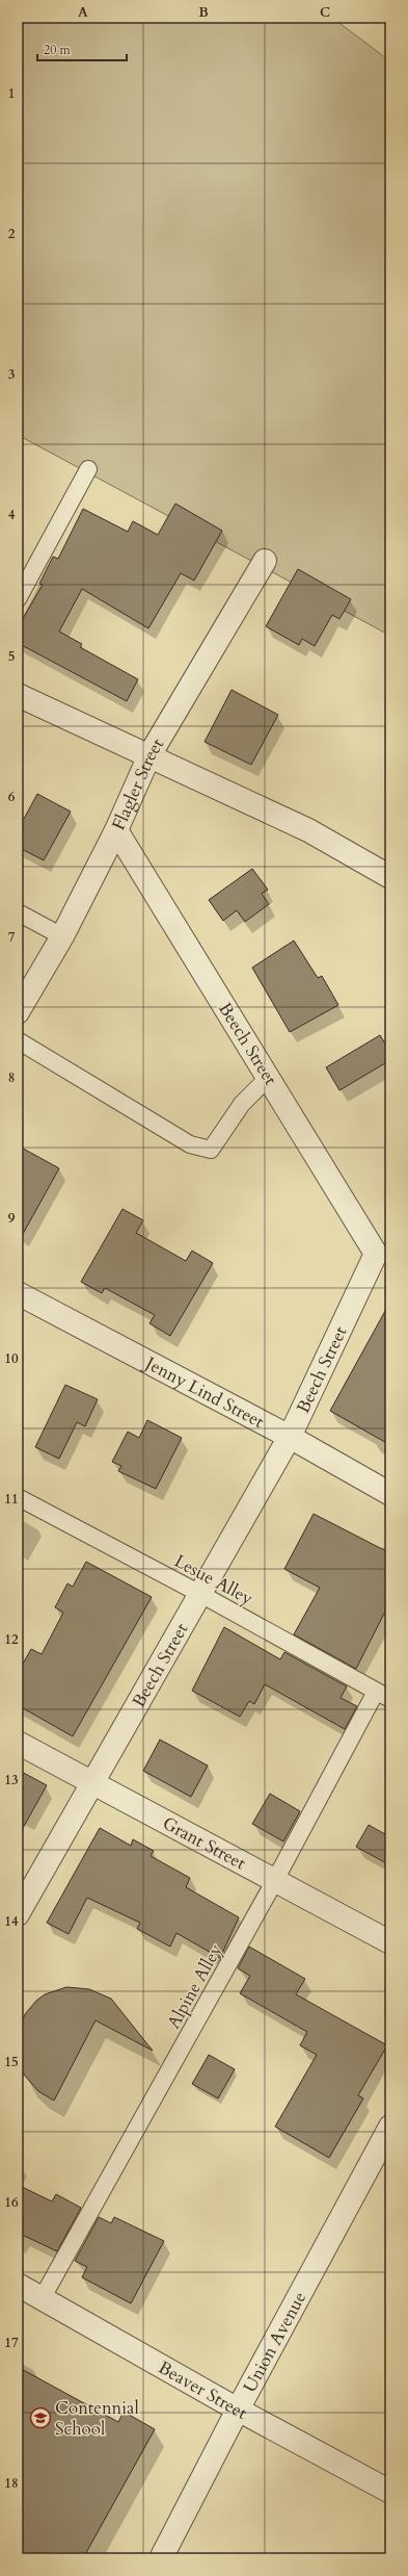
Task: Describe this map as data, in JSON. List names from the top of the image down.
{
  "streets": {
    "street": [
      "Flagler Street",
      "Beech Street",
      "Jenny Lind Street",
      "Grant Street",
      "Union Avenue",
      "Beaver Street"
    ],
    "lane": ["Lesue Alley", "Alpine Alley"]
  },
  "crossings": [
    ["Flagler Street", "Beech Street"],
    ["Beech Street", "Jenny Lind Street"],
    ["Beech Street", "Lesue Alley"],
    ["Beech Street", "Grant Street"],
    ["Lesue Alley", "Alpine Alley"],
    ["Grant Street", "Alpine Alley"],
    ["Alpine Alley", "Beaver Street"],
    ["Union Avenue", "Beaver Street"]
  ],
  "places": {
    "school or university": ["Contennial School"]
  },
  "scale_bar": "20 m",
  "grid": {
    "columns": ["A", "B", "C"],
    "rows": [
      "1",
      "2",
      "3",
      "4",
      "5",
      "6",
      "7",
      "8",
      "9",
      "10",
      "11",
      "12",
      "13",
      "14",
      "15",
      "16",
      "17",
      "18"
    ]
  }
}
